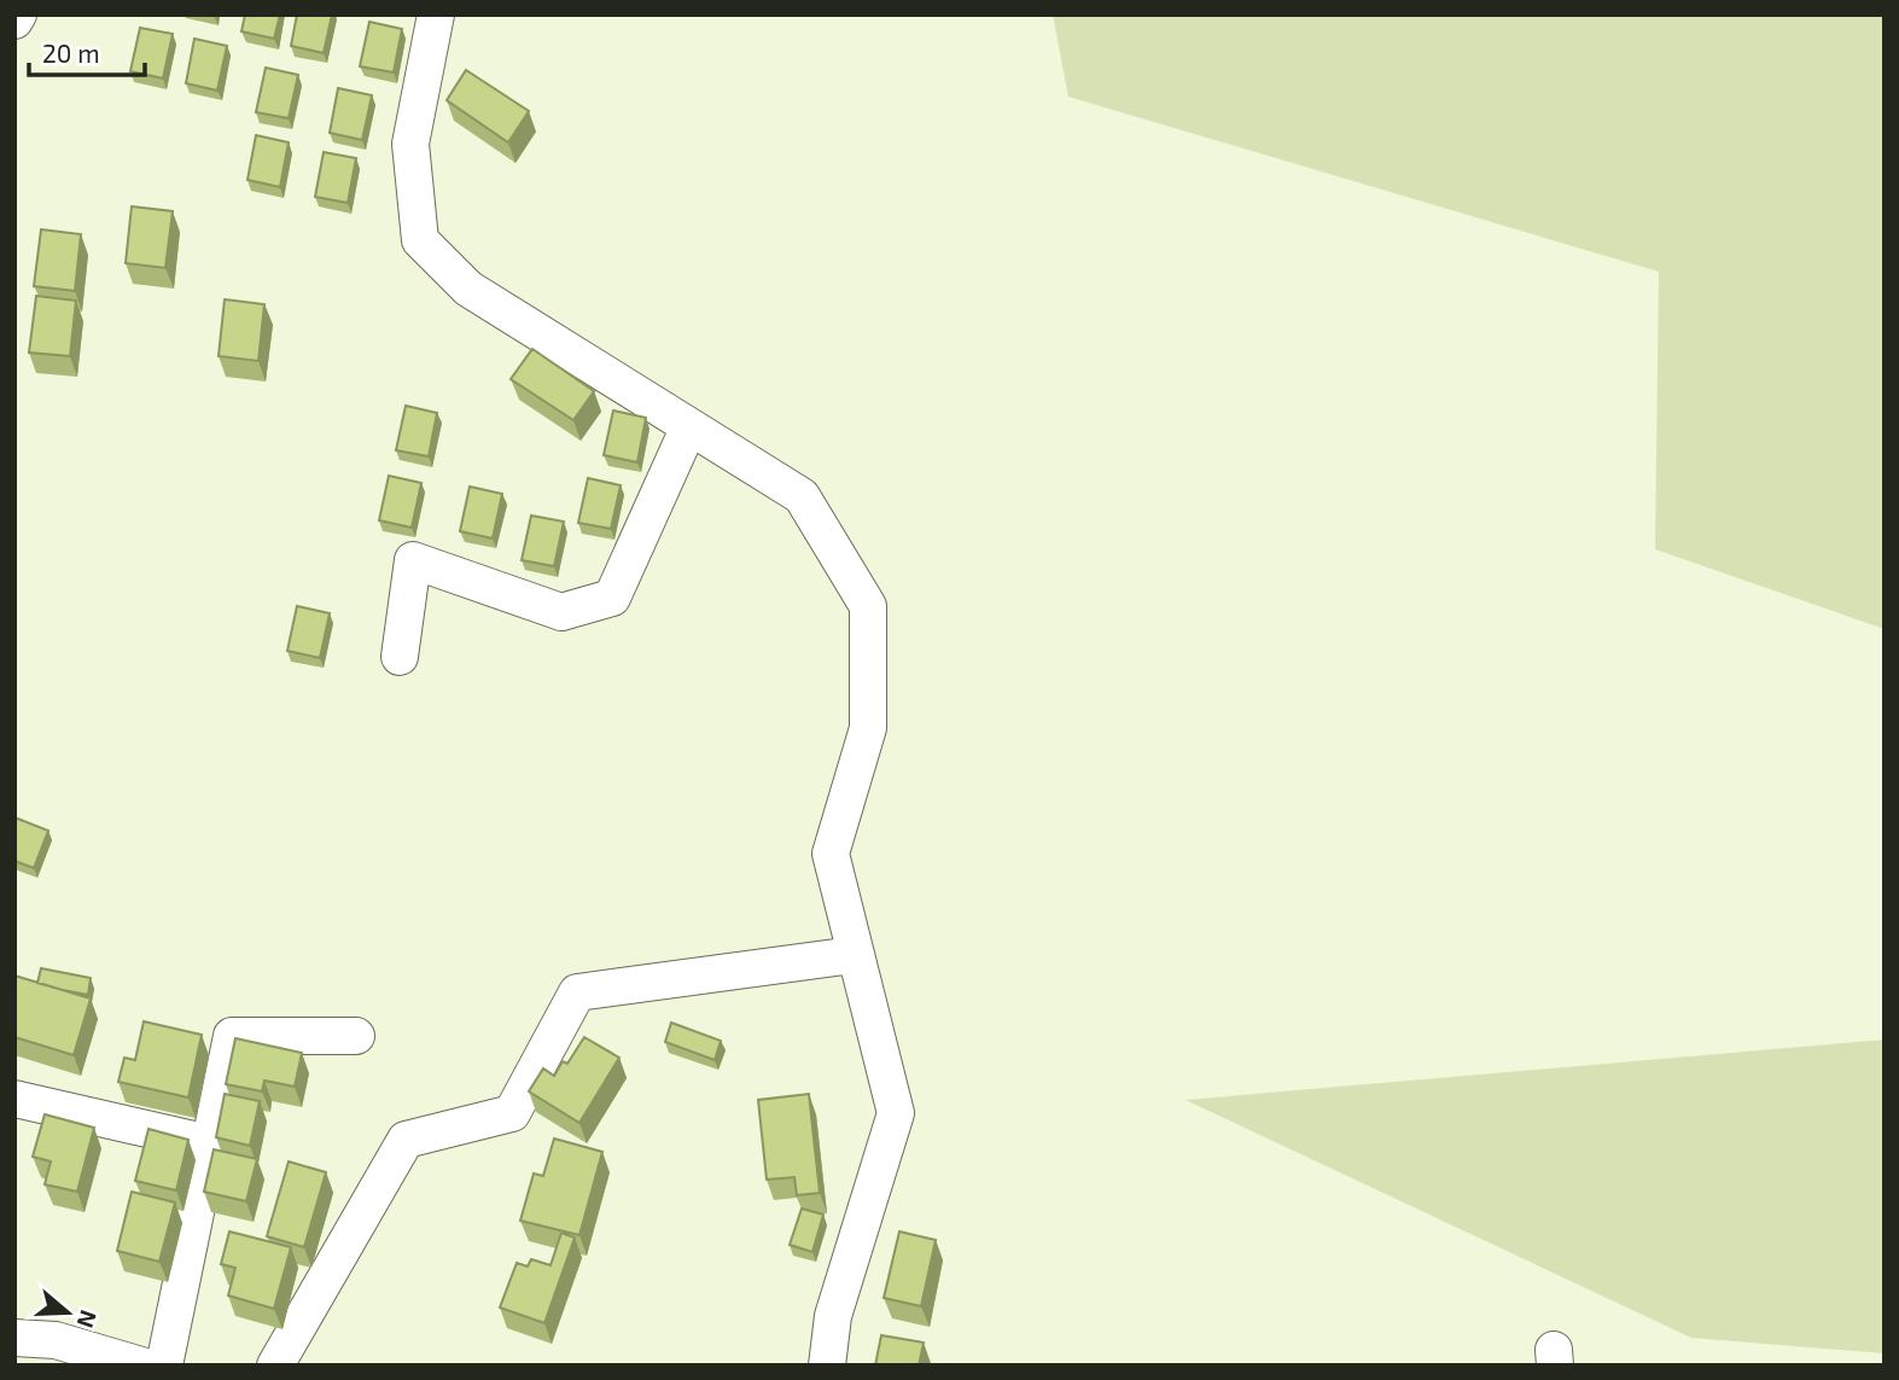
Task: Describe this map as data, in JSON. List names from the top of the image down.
{
  "scale_bar": "20 m",
  "north": "right"
}
